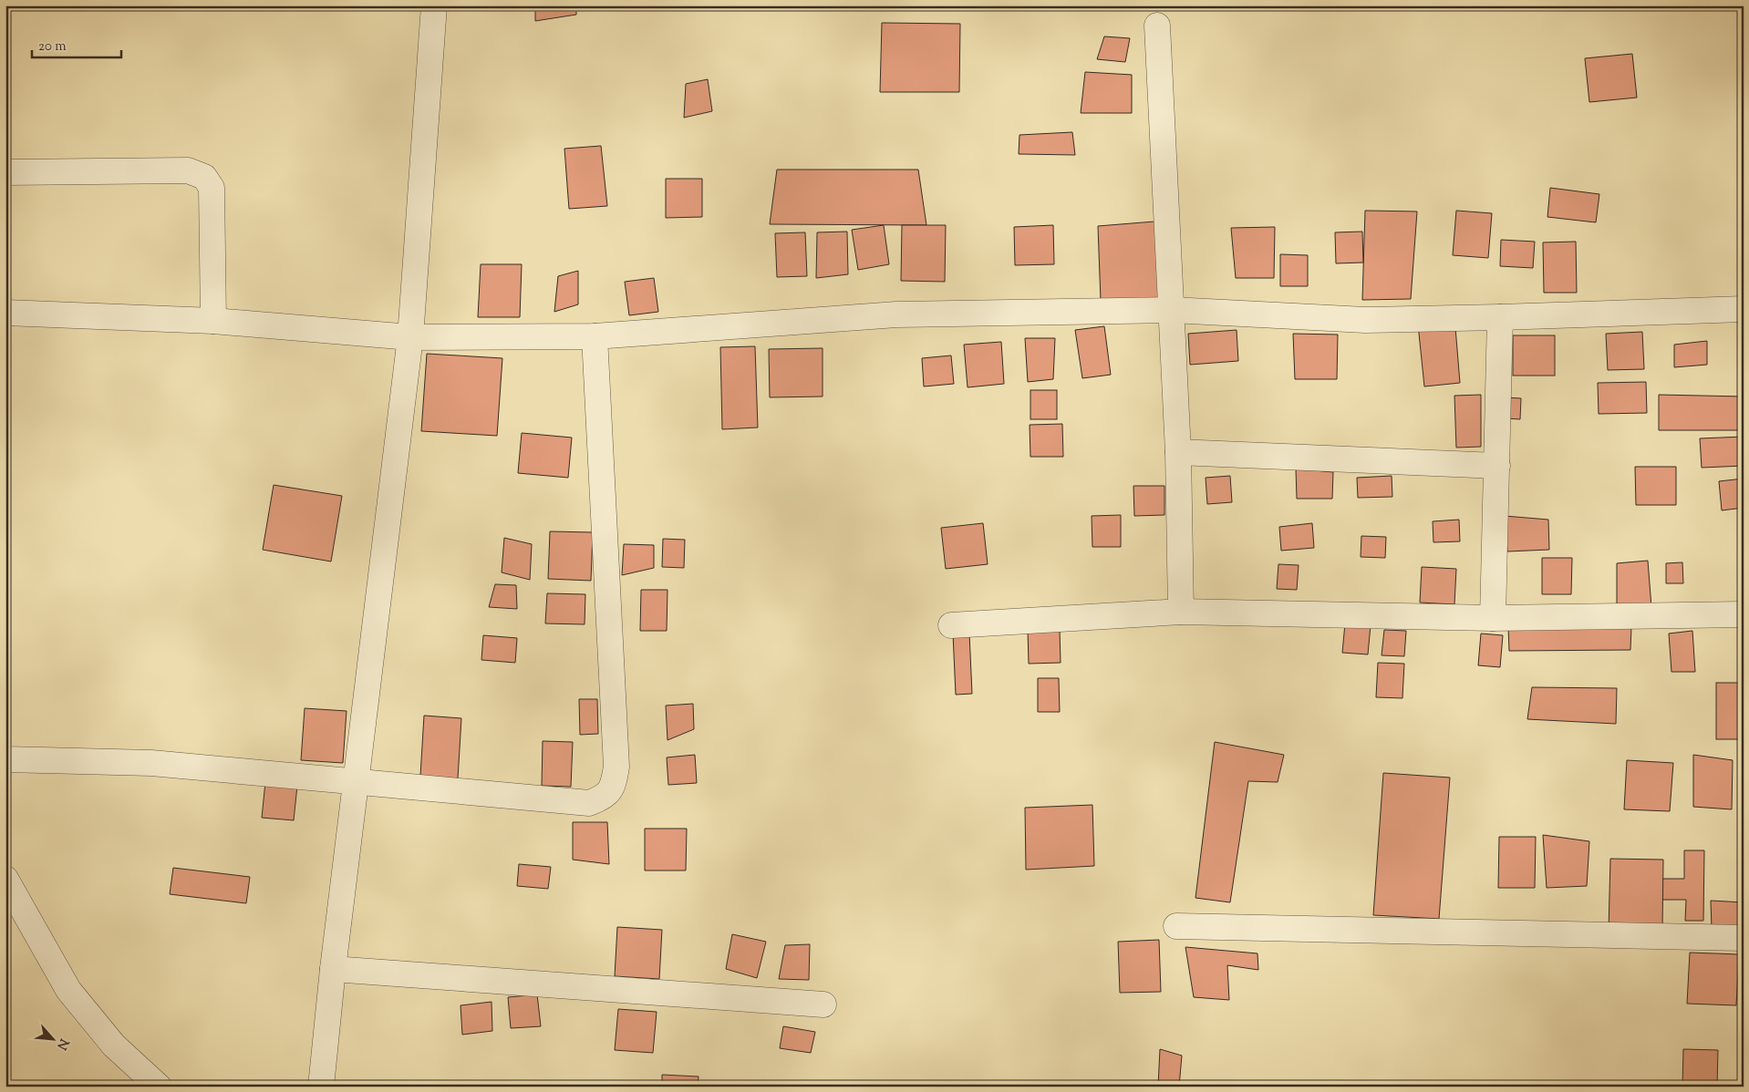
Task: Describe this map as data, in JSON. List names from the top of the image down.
{
  "scale_bar": "20 m",
  "north": "bottom right"
}
